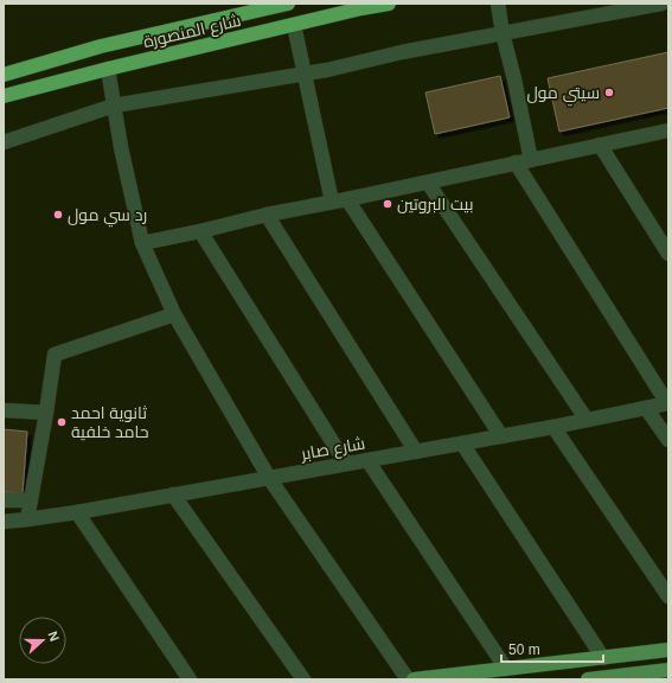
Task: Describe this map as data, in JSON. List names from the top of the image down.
{
  "streets": {
    "highway": ["شارع المنصورة"],
    "street": ["شارع صابر"]
  },
  "places": [
    "سيتي مول",
    "بيت البروتين",
    "رد سي مول",
    "ثانوية احمد حامد خلفية"
  ],
  "scale_bar": "50 m",
  "north": "right"
}
